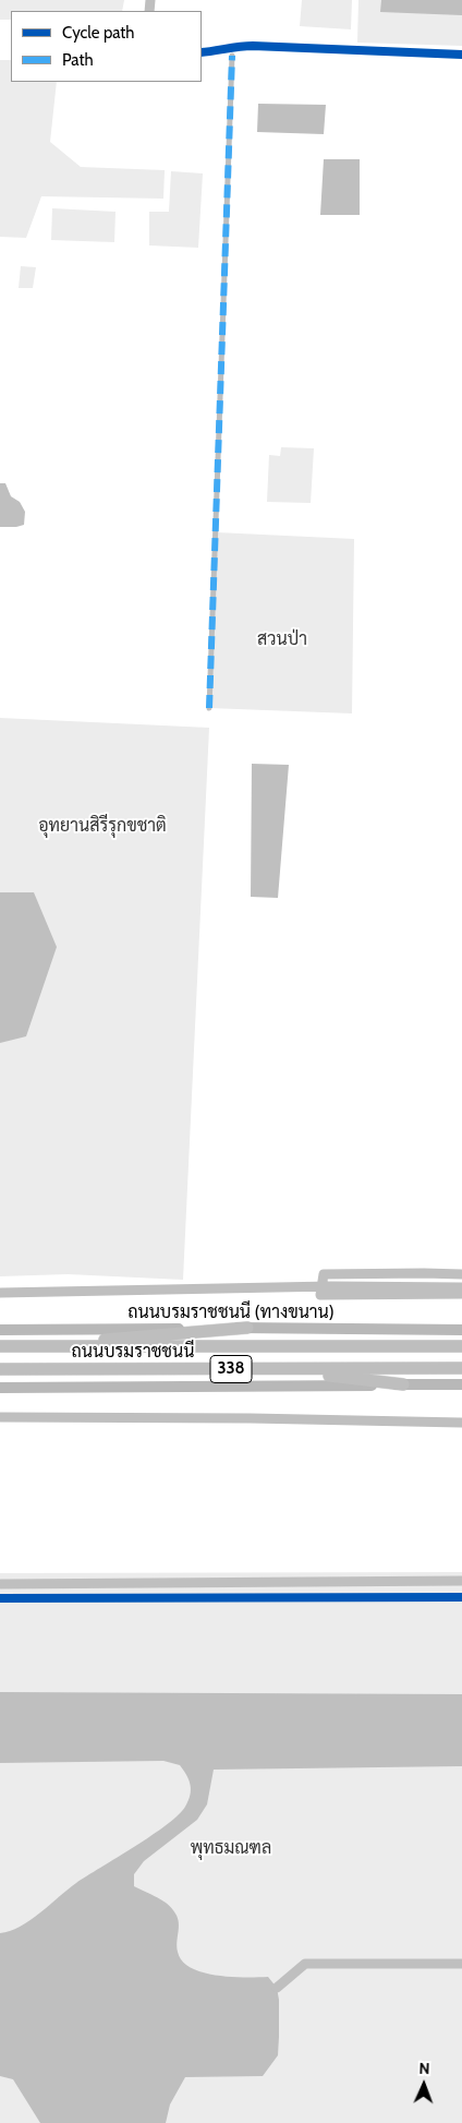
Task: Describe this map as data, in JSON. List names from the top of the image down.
{
  "streets": {
    "highway": ["ถนนบรมราชชนนี", "338"],
    "main road": ["ถนนบรมราชชนนี (ทางขนาน)"]
  },
  "parks": ["สวนป่า", "อุทยานสิรีรุกขชาติ", "พุทธมณฑล"],
  "legend": ["Cycle path", "Path"],
  "north": "top"
}
